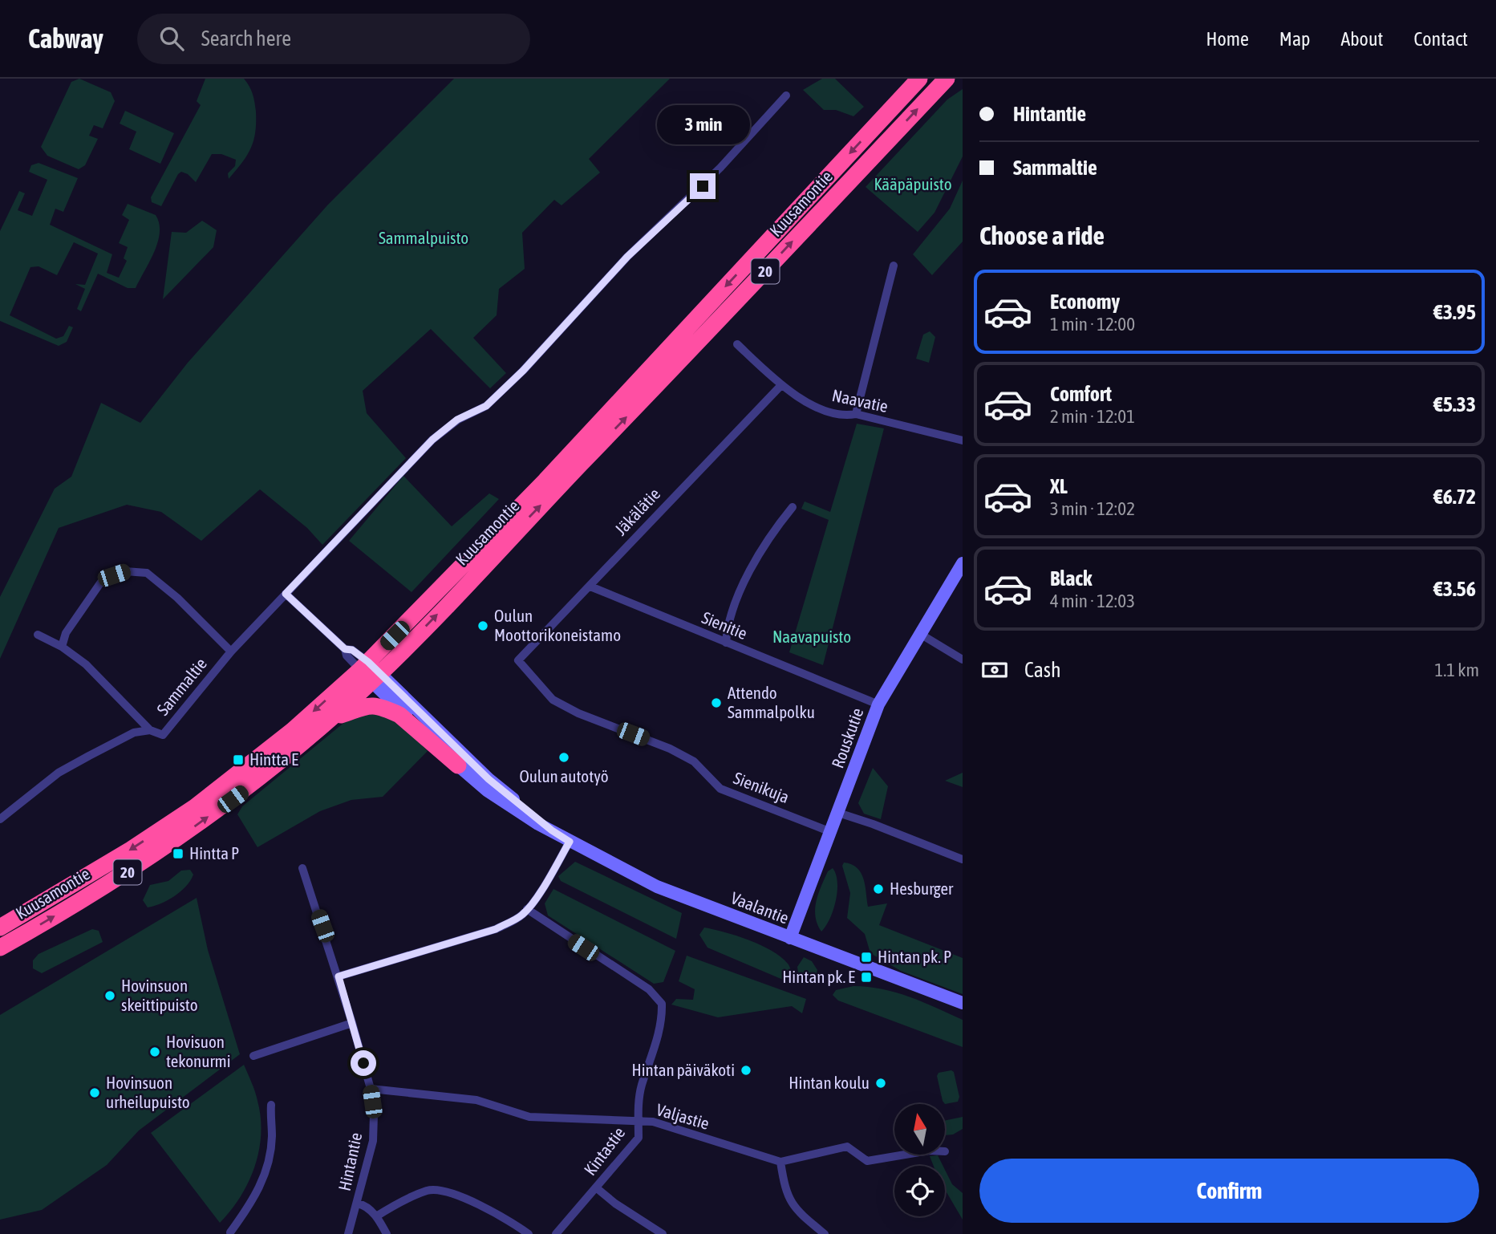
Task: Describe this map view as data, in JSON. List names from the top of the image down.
{
  "streets": {
    "highway": ["Kuusamontie", "20"],
    "street": [
      "Naavatie",
      "Jäkälätie",
      "Sienitie",
      "Sammaltie",
      "Rouskutie",
      "Sienikuja",
      "Vaalantie",
      "Valjastie",
      "Kintastie",
      "Hintantie"
    ]
  },
  "crossings": [
    ["Kuusamontie", "Vaalantie"],
    ["Naavatie", "Jäkälätie"],
    ["Jäkälätie", "Sienitie"],
    ["Jäkälätie", "Sienikuja"],
    ["Sienitie", "Rouskutie"],
    ["Rouskutie", "Sienikuja"],
    ["Rouskutie", "Vaalantie"],
    ["Valjastie", "Kintastie"],
    ["Valjastie", "Hintantie"]
  ],
  "parks": ["Kääpäpuisto", "Sammalpuisto", "Naavapuisto"],
  "places": {
    "other": [
      "Oulun Moottorikoneistamo",
      "Attendo Sammalpolku",
      "Oulun autotyö",
      "Hesburger",
      "Hovinsuon skeittipuisto",
      "Hovisuon tekonurmi",
      "Hintan päiväkoti",
      "Hintan koulu",
      "Hovinsuon urheilupuisto"
    ],
    "transit": [
      "Hintta E",
      "Hintta P",
      "Hintan pk. P",
      "Hintan pk. E"
    ]
  },
  "north": "top",
  "page": {
    "header": "Cabway",
    "search": "Search here",
    "nav": [
      "Home",
      "Map",
      "About",
      "Contact"
    ],
    "banner": ["Hintantie", "Sammaltie"],
    "bubble": "3 min",
    "heading": "Choose a ride",
    "list": [
      {
        "name": "Economy",
        "note": "1 min · 12:00",
        "value": "€3.95"
      },
      {
        "name": "Comfort",
        "note": "2 min · 12:01",
        "value": "€5.33"
      },
      {
        "name": "XL",
        "note": "3 min · 12:02",
        "value": "€6.72"
      },
      {
        "name": "Black",
        "note": "4 min · 12:03",
        "value": "€3.56"
      }
    ],
    "pay": ["Cash", "1.1 km"],
    "buttons": "Confirm"
  }
}
